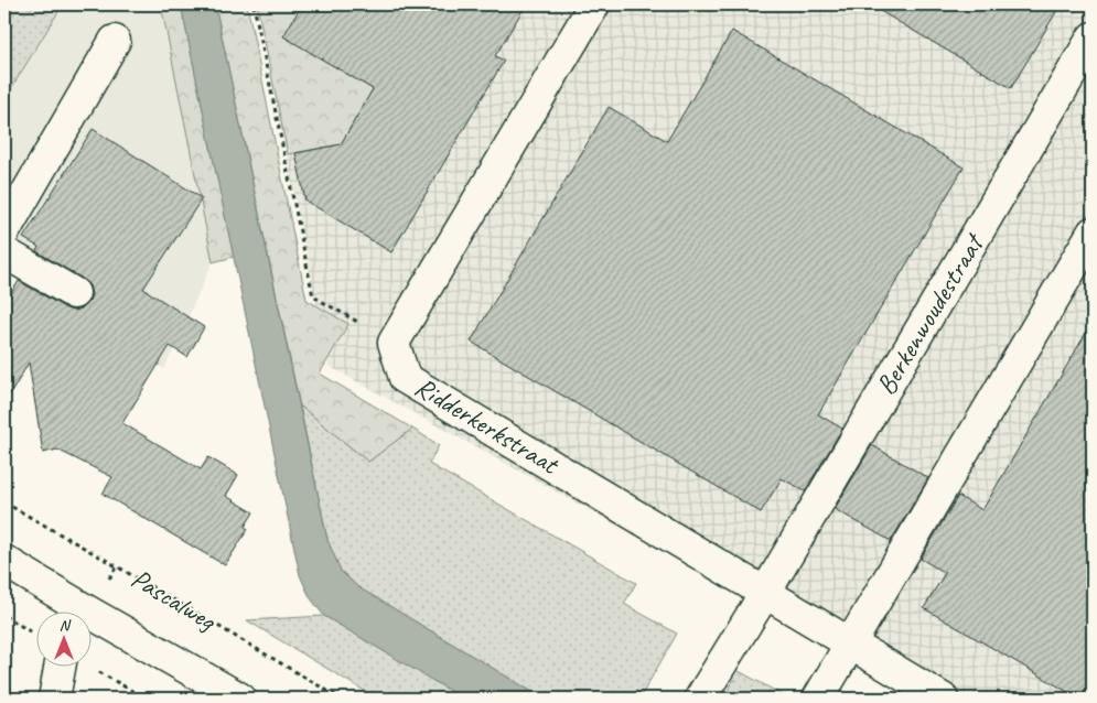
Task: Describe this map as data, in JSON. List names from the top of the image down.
{
  "streets": {
    "street": ["Berkenwoudestraat", "Ridderkerkstraat", "Pascalweg"]
  },
  "crossings": [
    ["Berkenwoudestraat", "Ridderkerkstraat"]
  ],
  "north": "top"
}
